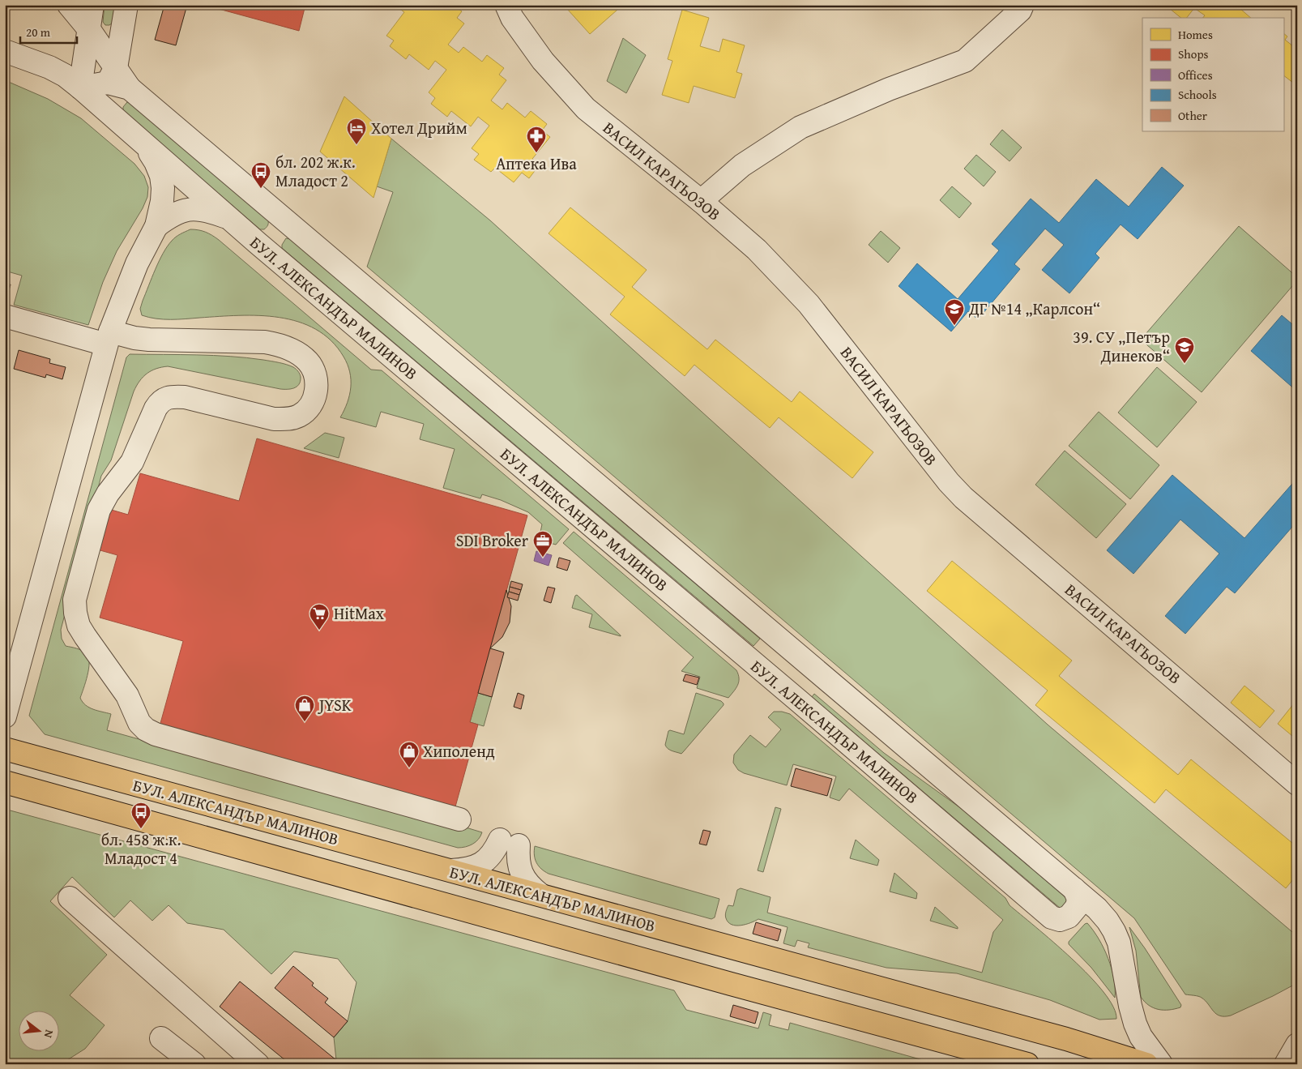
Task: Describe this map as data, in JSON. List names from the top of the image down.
{
  "streets": {
    "main road": ["БУЛ. АЛЕКСАНДЪР МАЛИНОВ"],
    "street": ["ВАСИЛ КАРАГЬОЗОВ"]
  },
  "places": {
    "hotel": ["Хотел Дрийм"],
    "pharmacy": ["Аптека Ива"],
    "bus stop": ["бл. 202 ж.к. Младост 2", "бл. 458 ж.к. Младост 4"],
    "school or university": ["ДГ №14 „Карлсон“", "39. СУ „Петър Динеков“"],
    "office": ["SDI Broker"],
    "supermarket": ["HitMax"],
    "shop": ["JYSK", "Хиполенд"]
  },
  "legend": [
    "Homes",
    "Shops",
    "Offices",
    "Schools",
    "Other"
  ],
  "scale_bar": "20 m",
  "north": "right"
}
